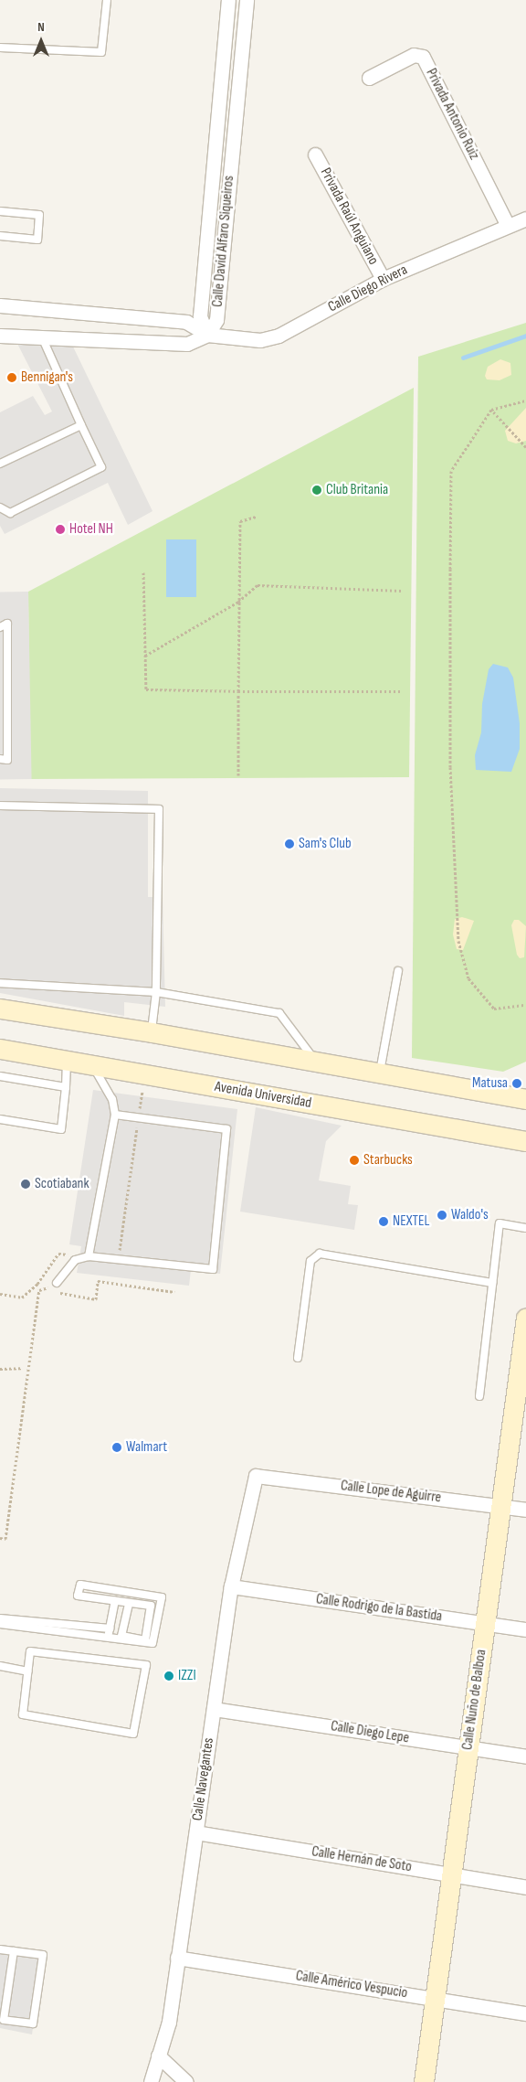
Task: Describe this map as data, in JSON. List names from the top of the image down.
{
  "streets": {
    "main road": ["Avenida Universidad", "Calle Nuño de Balboa"],
    "street": [
      "Privada Antonio Ruiz",
      "Privada Raúl Anguiano",
      "Calle David Alfaro Siqueiros",
      "Calle Diego Rivera",
      "Calle Lope de Aguirre",
      "Calle Rodrigo de la Bastida",
      "Calle Diego Lepe",
      "Calle Navegantes",
      "Calle Hernán de Soto",
      "Calle Américo Vespucio"
    ]
  },
  "crossings": [
    ["Privada Antonio Ruiz", "Calle Diego Rivera"],
    ["Privada Raúl Anguiano", "Calle Diego Rivera"],
    ["Calle David Alfaro Siqueiros", "Calle Diego Rivera"],
    ["Calle Lope de Aguirre", "Calle Nuño de Balboa"],
    ["Calle Lope de Aguirre", "Calle Navegantes"],
    ["Calle Rodrigo de la Bastida", "Calle Nuño de Balboa"],
    ["Calle Rodrigo de la Bastida", "Calle Navegantes"],
    ["Calle Nuño de Balboa", "Calle Diego Lepe"],
    ["Calle Nuño de Balboa", "Calle Hernán de Soto"],
    ["Calle Nuño de Balboa", "Calle Américo Vespucio"],
    ["Calle Diego Lepe", "Calle Navegantes"],
    ["Calle Navegantes", "Calle Hernán de Soto"],
    ["Calle Navegantes", "Calle Américo Vespucio"]
  ],
  "places": [
    "Bennigan's",
    "Club Britania",
    "Hotel NH",
    "Sam's Club",
    "Matusa",
    "Starbucks",
    "Scotiabank",
    "Waldo's",
    "NEXTEL",
    "Walmart",
    "IZZI"
  ],
  "north": "top"
}
